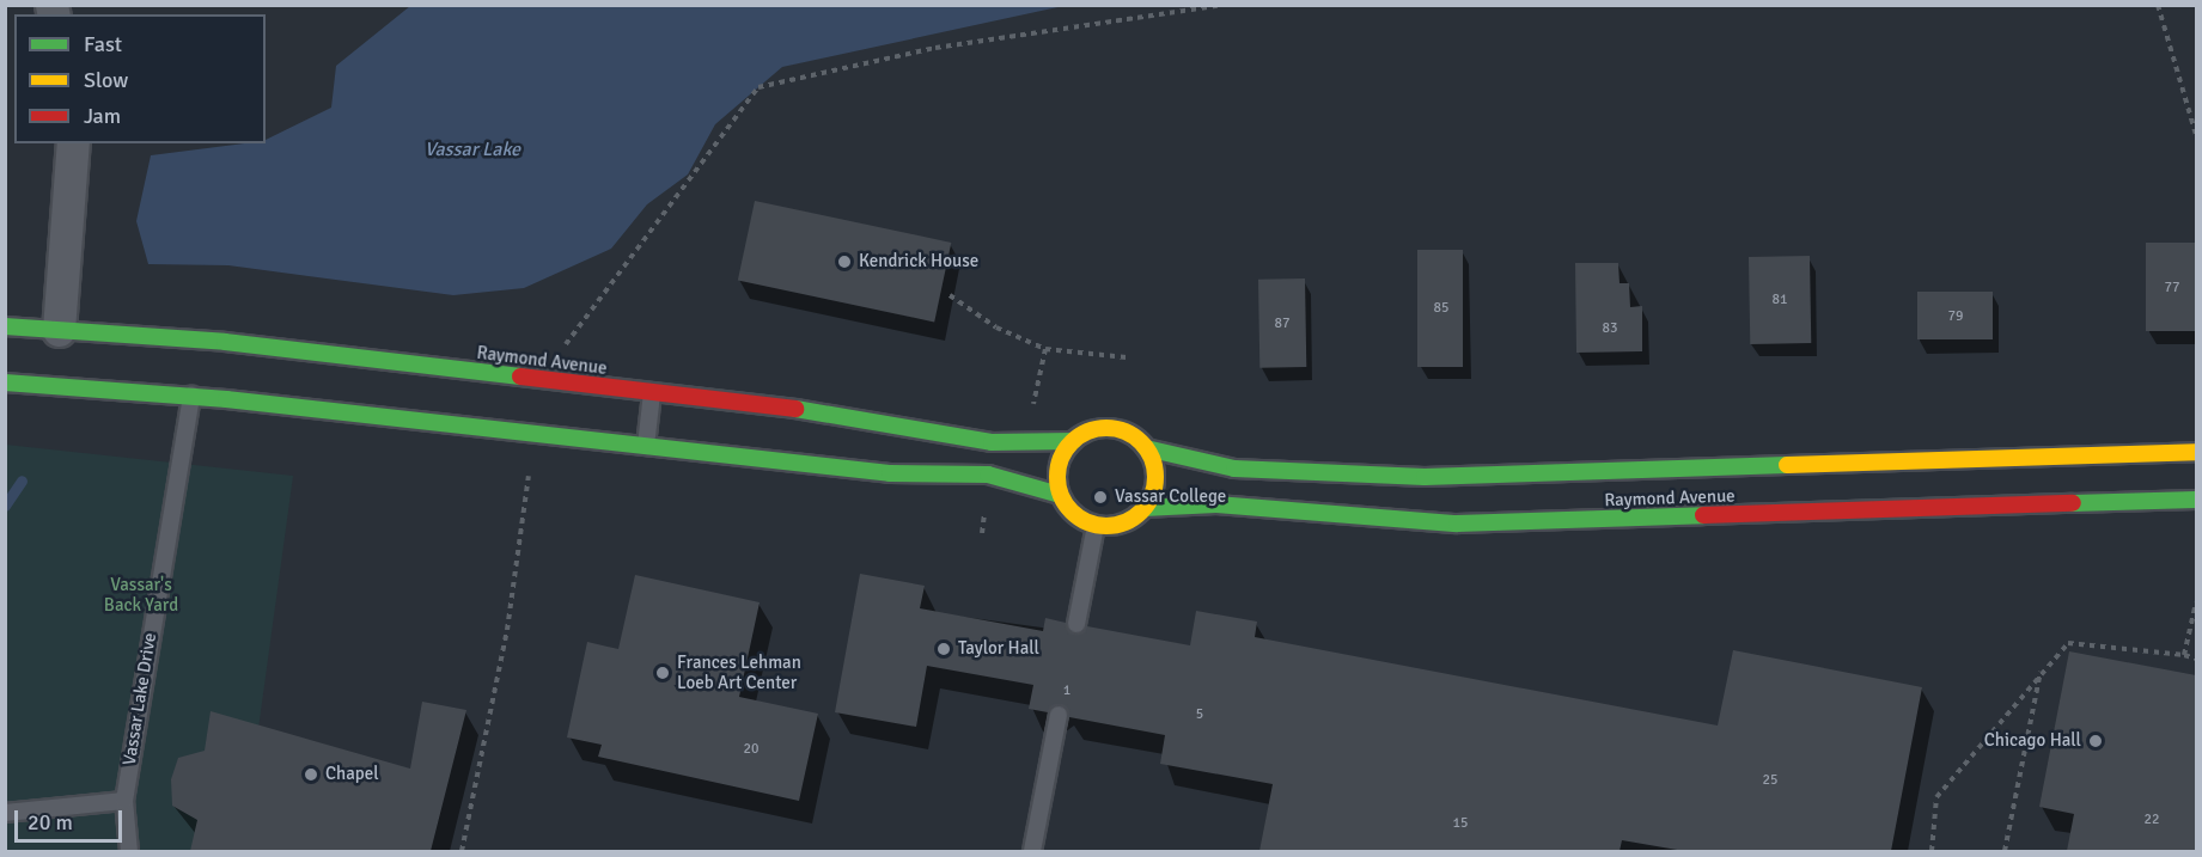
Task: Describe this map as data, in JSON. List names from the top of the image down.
{
  "streets": {
    "main road": ["Raymond Avenue"],
    "lane": ["Vassar Lake Drive"]
  },
  "water": ["Vassar Lake"],
  "parks": ["Vassar's Back Yard"],
  "places": [
    "Kendrick House",
    "Vassar College",
    "Taylor Hall",
    "Frances Lehman Loeb Art Center",
    "Chicago Hall",
    "Chapel"
  ],
  "house_numbers": [
    "77",
    "81",
    "85",
    "79",
    "87",
    "83",
    "1",
    "5",
    "20",
    "25",
    "22",
    "15"
  ],
  "legend": ["Fast", "Slow", "Jam"],
  "scale_bar": "20 m"
}
